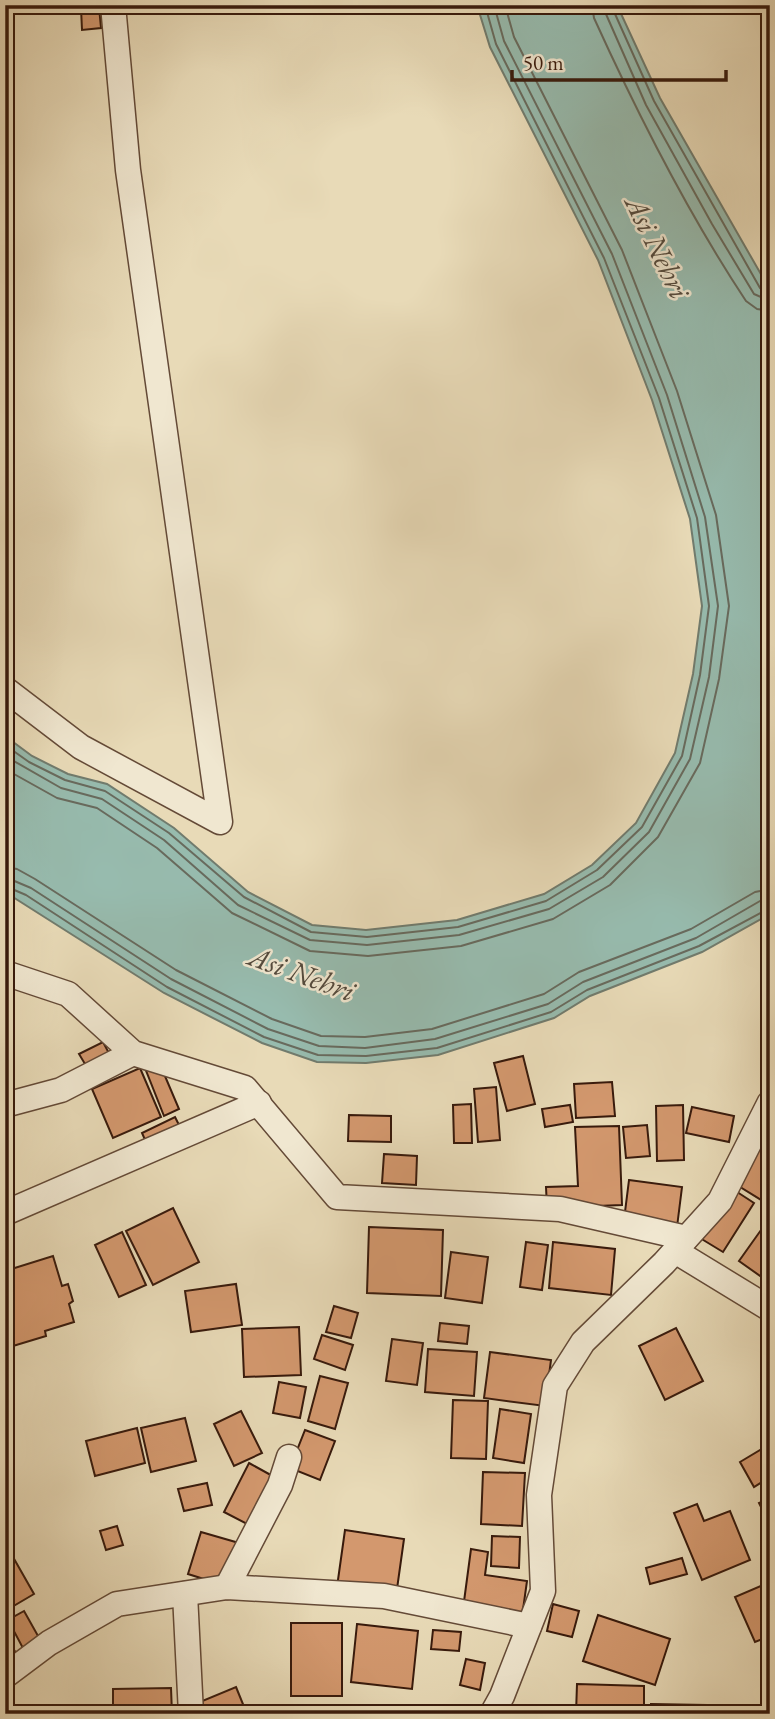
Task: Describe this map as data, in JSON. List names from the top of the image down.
{
  "water": ["Asi Nehri"],
  "scale_bar": "50 m"
}
